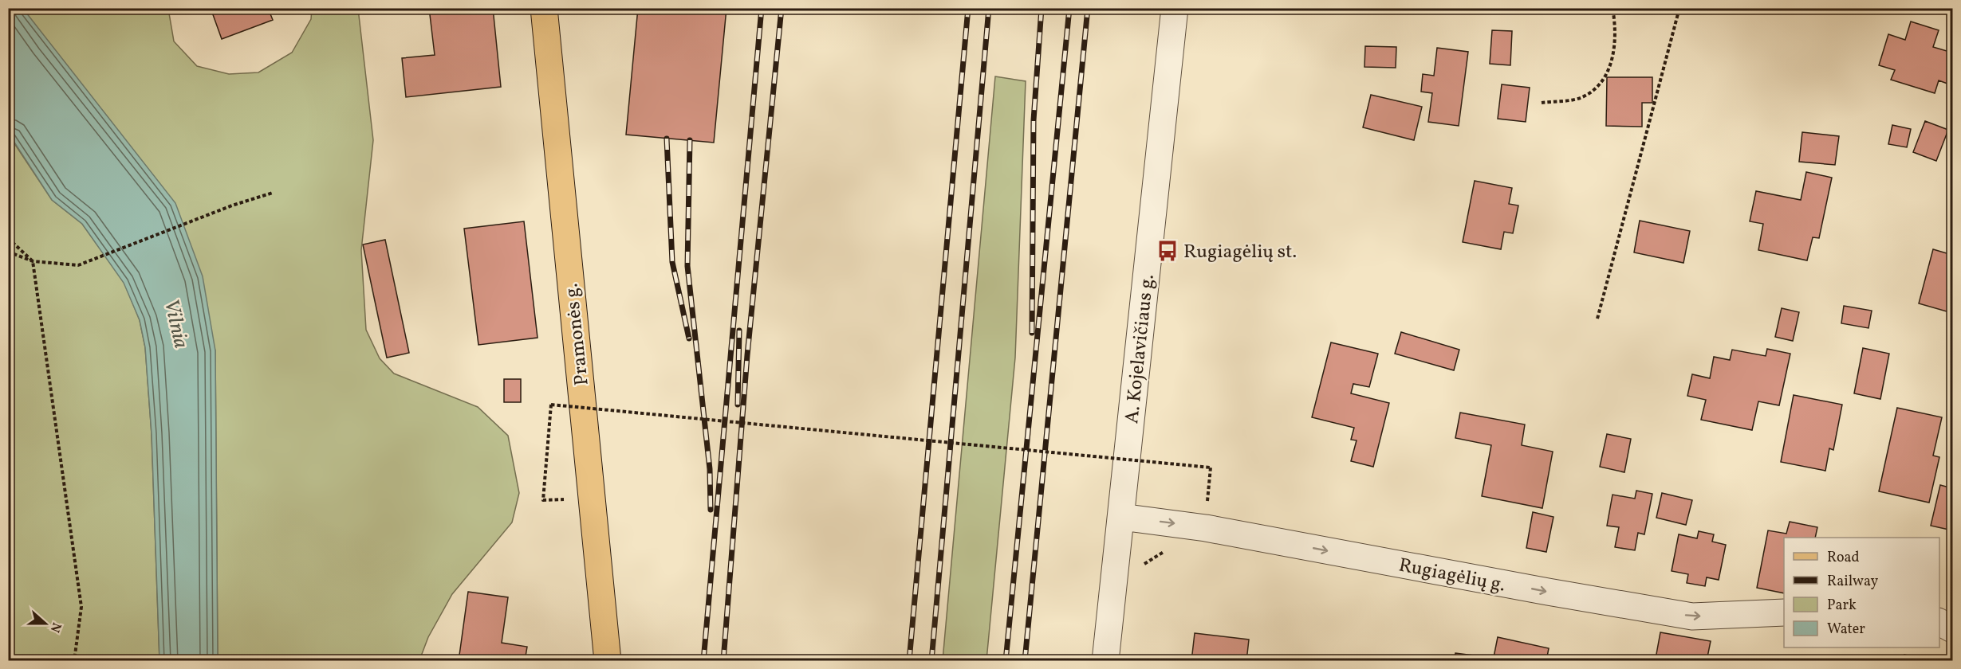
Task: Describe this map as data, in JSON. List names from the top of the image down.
{
  "streets": {
    "main road": ["Pramonės g."],
    "street": ["A. Kojelavičiaus g.", "Rugiagėlių g."]
  },
  "crossings": [
    ["A. Kojelavičiaus g.", "Rugiagėlių g."]
  ],
  "one_way": ["Rugiagėlių g."],
  "water": ["Vilnia"],
  "places": {
    "bus stop": ["Rugiagėlių st."]
  },
  "legend": [
    "Road",
    "Railway",
    "Park",
    "Water"
  ],
  "north": "right"
}
